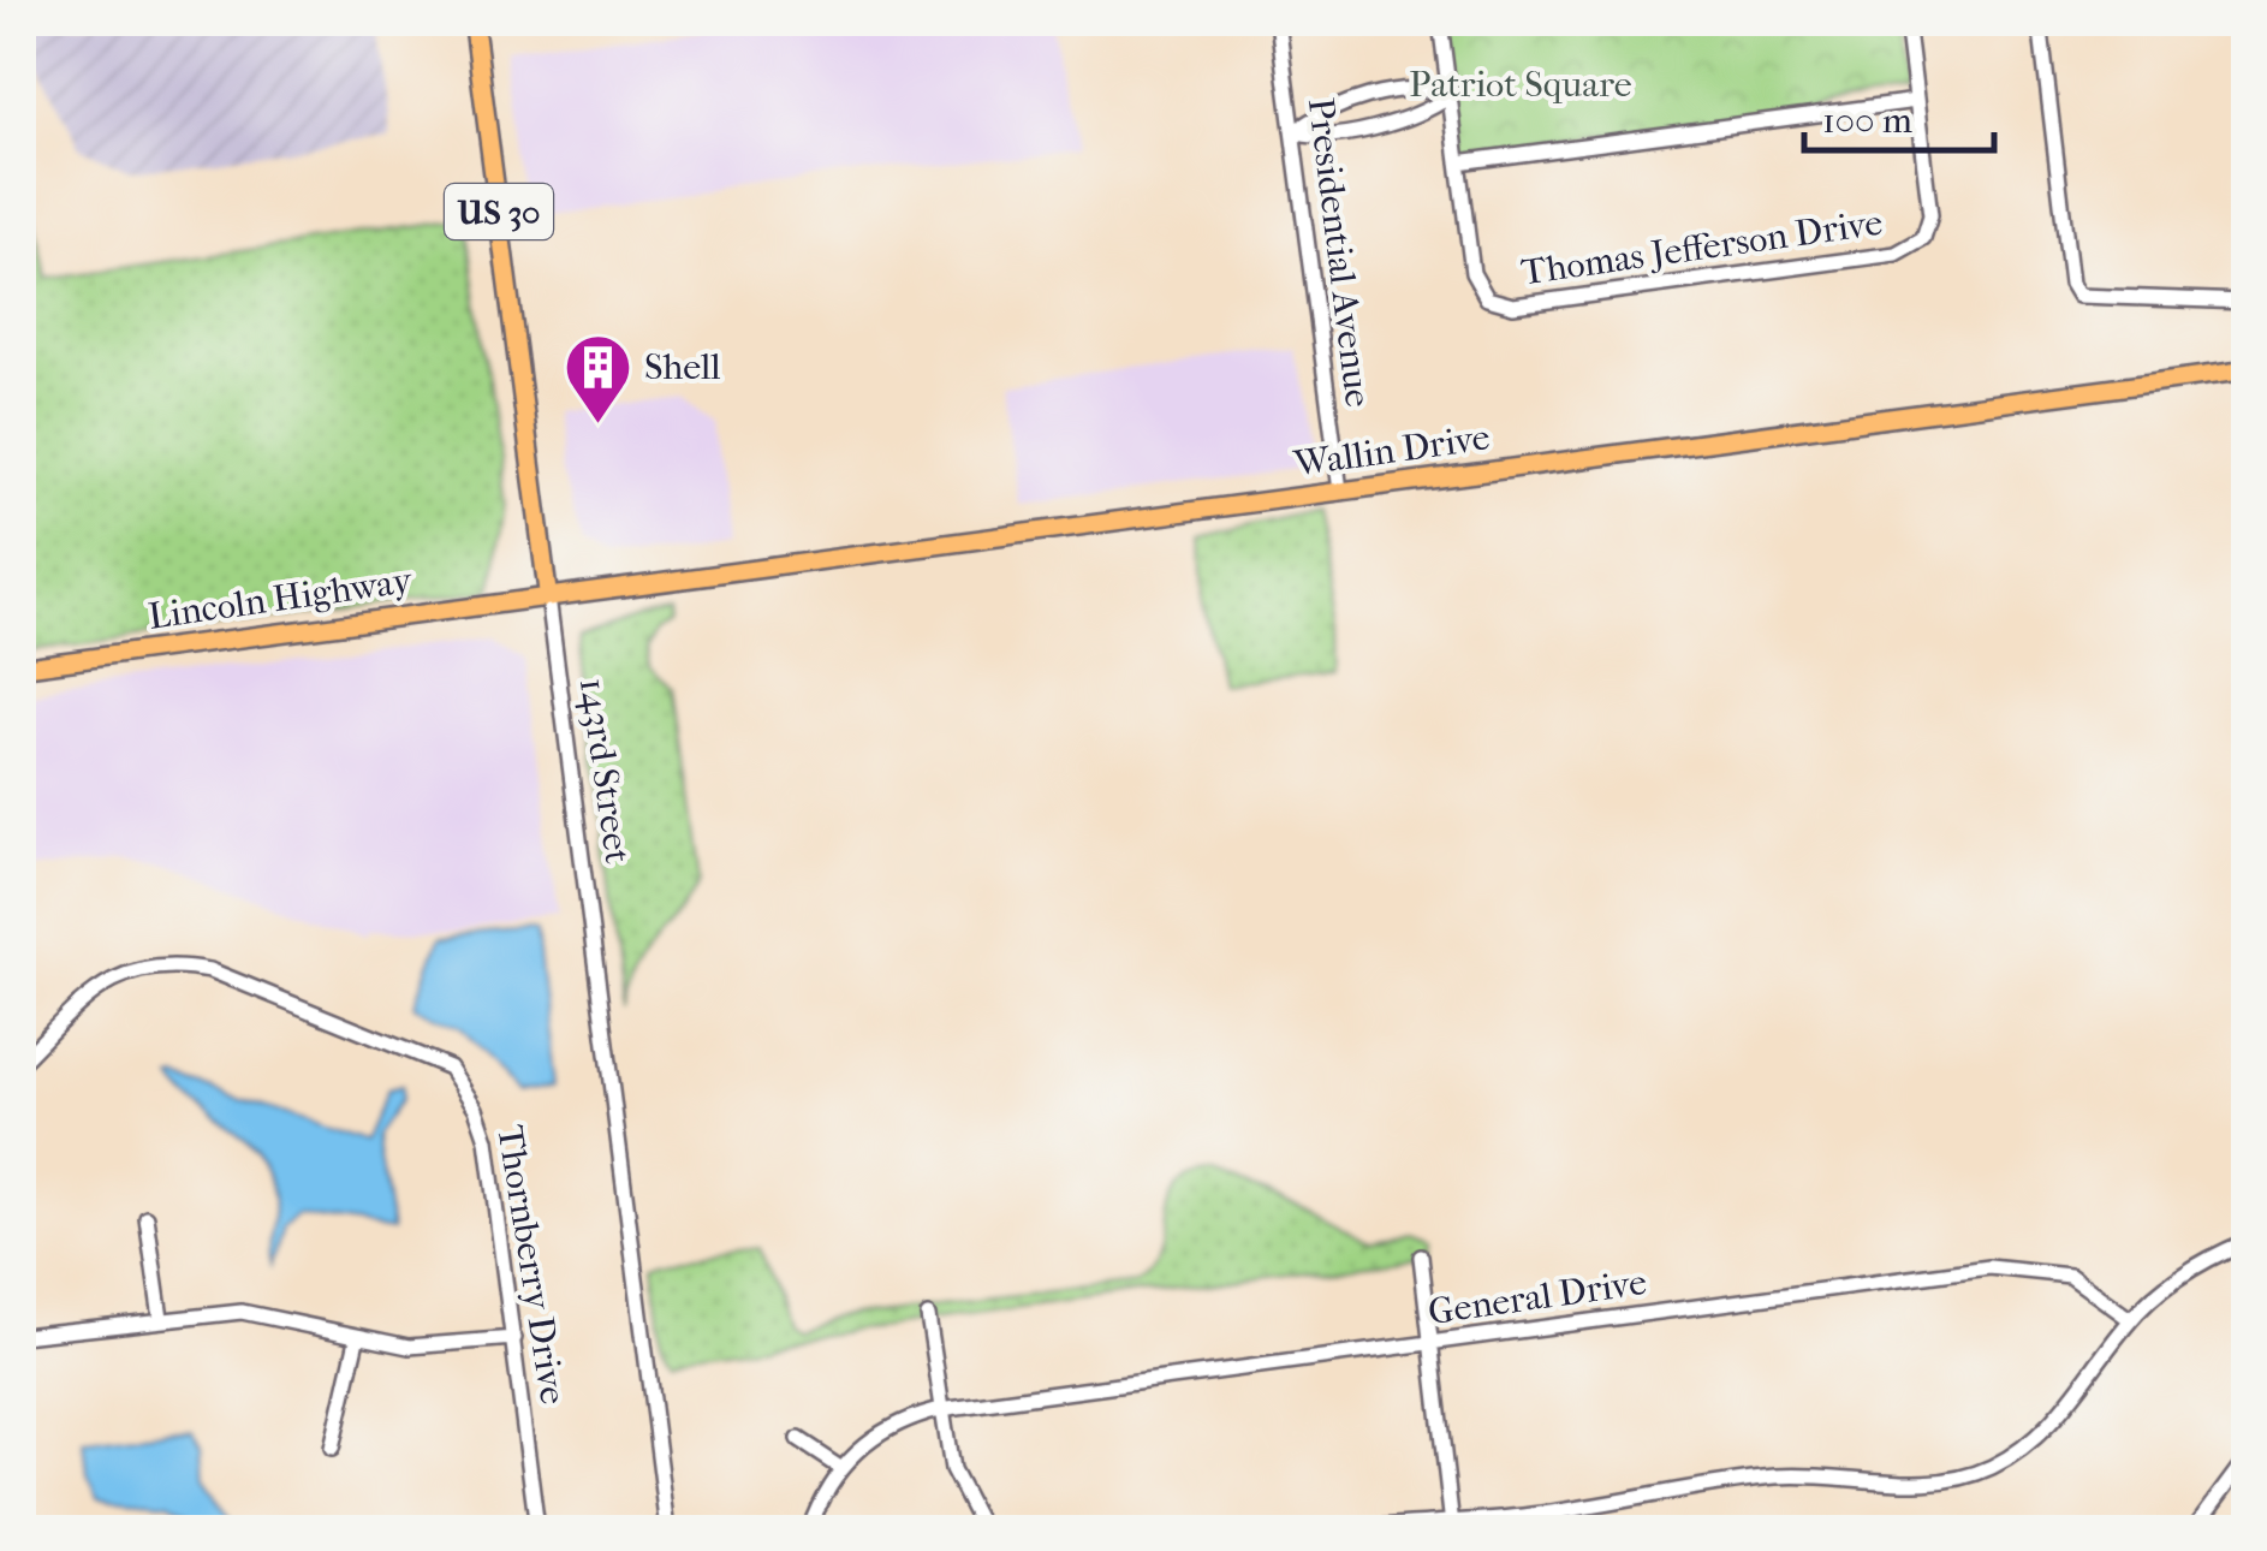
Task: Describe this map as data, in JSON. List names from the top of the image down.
{
  "streets": {
    "main road": [
      "US 30",
      "Wallin Drive",
      "Lincoln Highway",
      "143rd Street"
    ],
    "street": [
      "Thomas Jefferson Drive",
      "Presidential Avenue",
      "Thornberry Drive",
      "General Drive"
    ]
  },
  "crossings": [
    ["Presidential Avenue", "Wallin Drive"],
    ["Wallin Drive", "Lincoln Highway"],
    ["Wallin Drive", "143rd Street"],
    ["Lincoln Highway", "143rd Street"]
  ],
  "parks": ["Patriot Square"],
  "places": {
    "building": ["Shell"]
  },
  "scale_bar": "100 m"
}
